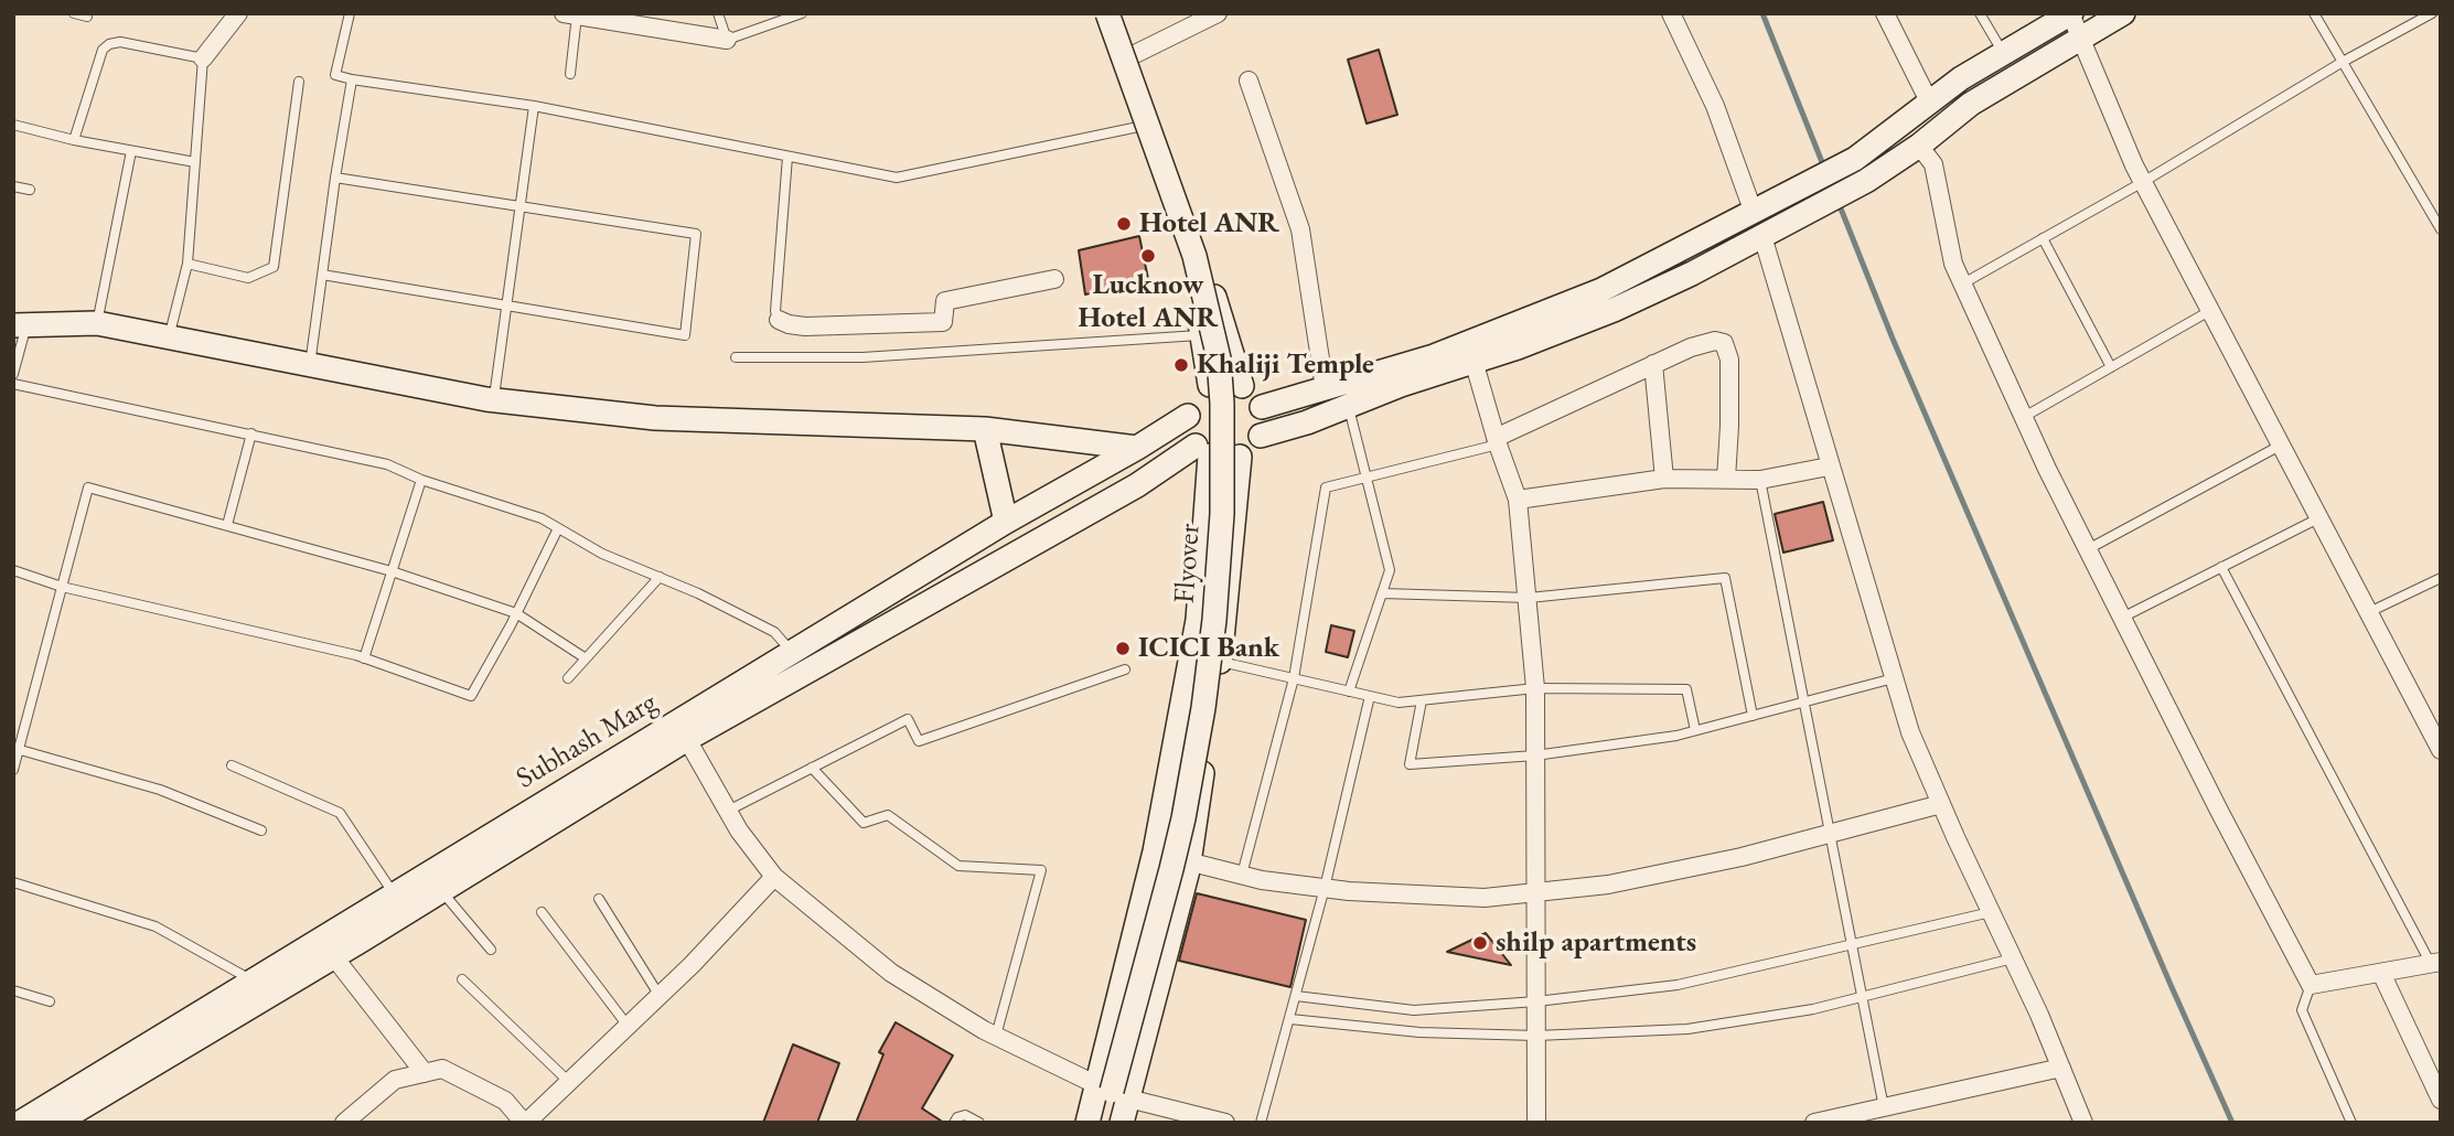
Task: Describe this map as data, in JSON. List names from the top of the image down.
{
  "streets": {
    "main road": ["Flyover", "Subhash Marg"]
  },
  "places": [
    "Hotel ANR",
    "Lucknow Hotel ANR",
    "Khaliji Temple",
    "ICICI Bank",
    "shilp apartments"
  ]
}
